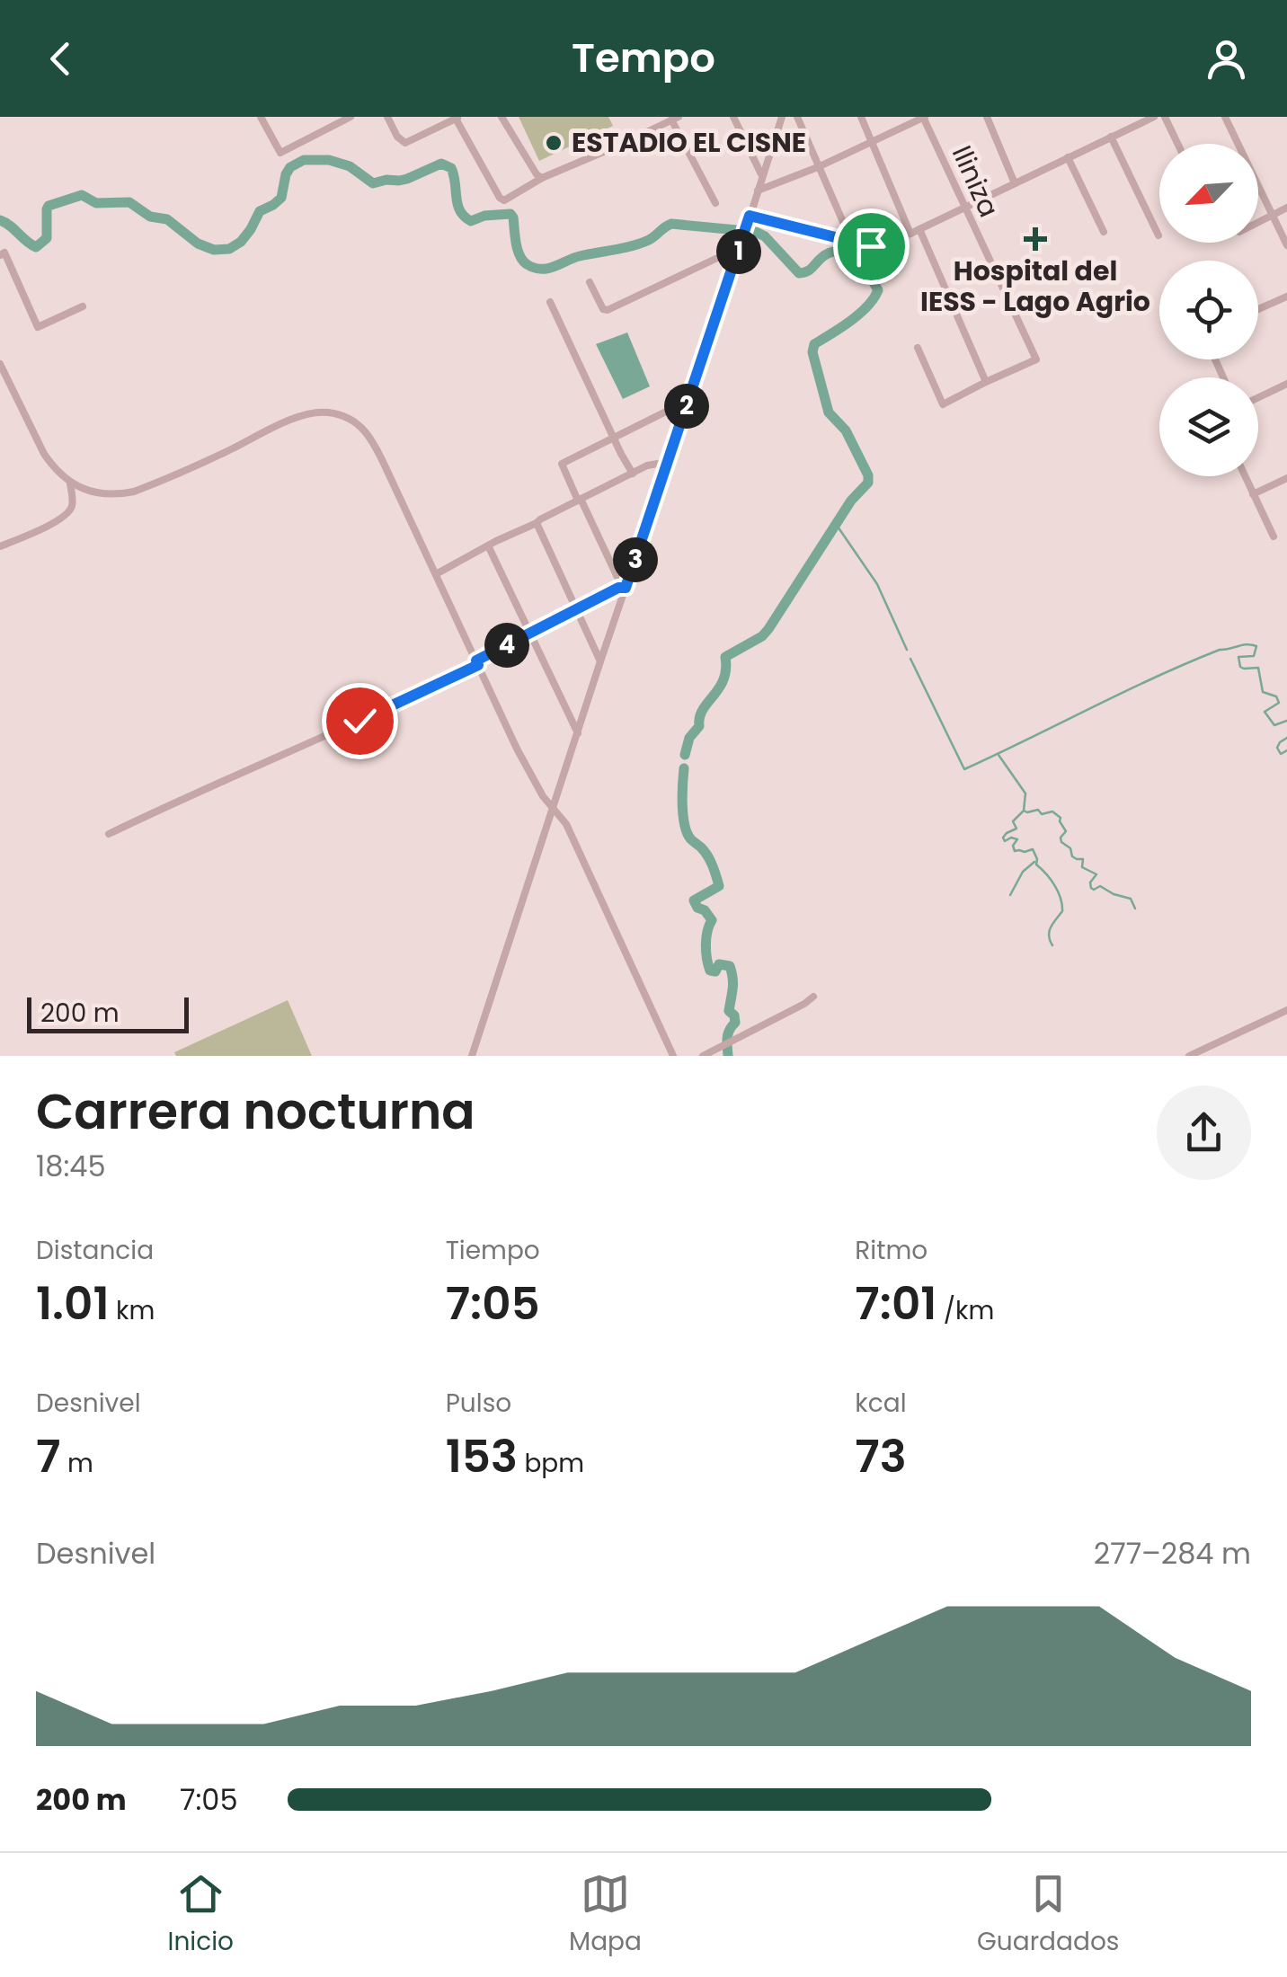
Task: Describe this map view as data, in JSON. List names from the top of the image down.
{
  "streets": {
    "street": ["Iliniza"]
  },
  "places": {
    "other": ["ESTADIO EL CISNE"],
    "health": ["Hospital del IESS - Lago Agrio"]
  },
  "scale_bar": "200 m",
  "north": "bottom left",
  "page": {
    "header": "Tempo",
    "pins": [
      "1",
      "2",
      "3",
      "4"
    ],
    "scale": "200 m",
    "heading": ["Carrera nocturna", "18:45"],
    "stats": [
      ["Distancia", "1.01 km"],
      ["Tiempo", "7:05"],
      ["Ritmo", "7:01 /km"],
      ["Desnivel", "7 m"],
      ["Pulso", "153 bpm"],
      ["kcal", "73"]
    ],
    "chart": ["Desnivel", "277–284 m"],
    "list": [
      {
        "name": "200 m",
        "note": "7:05"
      }
    ],
    "tabs": ["Inicio", "Mapa", "Guardados"]
  }
}
